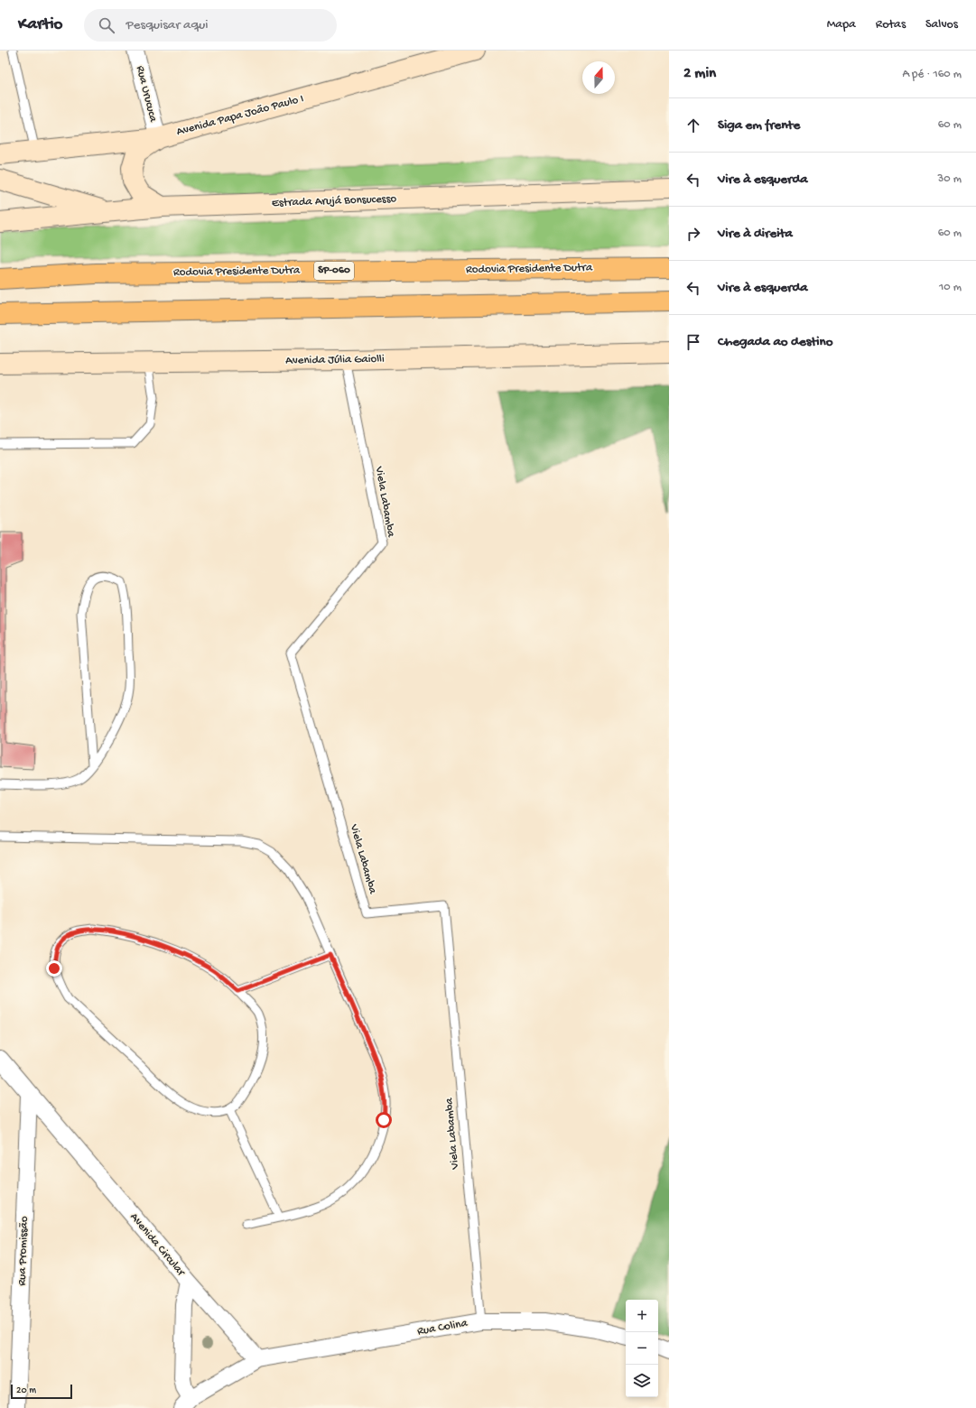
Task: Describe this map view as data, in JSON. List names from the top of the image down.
{
  "streets": {
    "highway": ["Rodovia Presidente Dutra", "SP-060"],
    "street": [
      "Rua Urucuca",
      "Avenida Papa João Paulo I",
      "Estrada Arujá Bonsucesso",
      "Avenida Júlia Gaiolli",
      "Avenida Circular",
      "Rua Promissão",
      "Rua Colina"
    ],
    "lane": ["Viela Labamba"]
  },
  "crossings": [
    ["Rua Urucuca", "Avenida Papa João Paulo I"],
    ["Avenida Júlia Gaiolli", "Viela Labamba"],
    ["Viela Labamba", "Rua Colina"],
    ["Avenida Circular", "Rua Promissão"],
    ["Avenida Circular", "Rua Colina"]
  ],
  "scale_bar": "20 m",
  "north": "top",
  "page": {
    "header": "Kartio",
    "search": "Pesquisar aqui",
    "nav": ["Mapa", "Rotas", "Salvos"],
    "heading": ["2 min", "A pé · 160 m"],
    "list": [
      ["Siga em frente", "60 m"],
      ["Vire à esquerda", "30 m"],
      ["Vire à direita", "60 m"],
      ["Vire à esquerda", "10 m"],
      "Chegada ao destino"
    ],
    "map_buttons": ["+", "−"],
    "scale": "20 m"
  }
}
